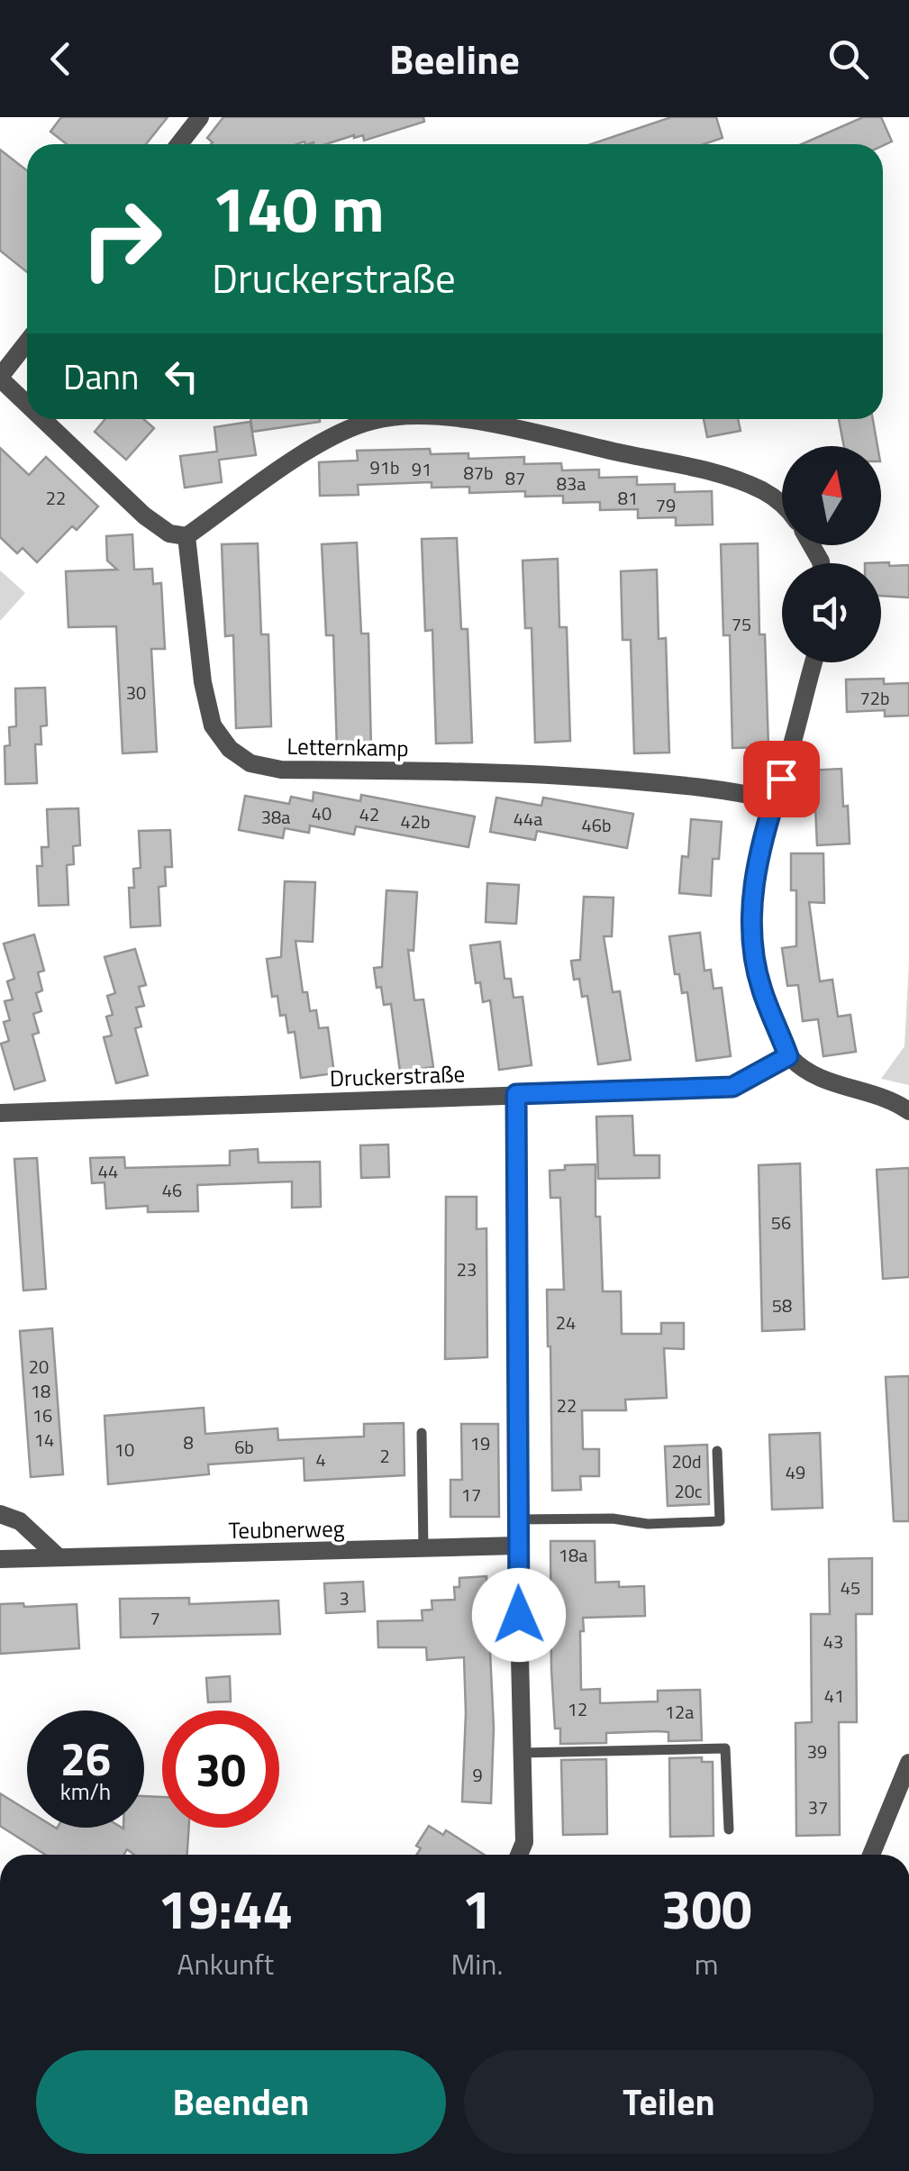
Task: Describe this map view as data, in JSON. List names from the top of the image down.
{
  "streets": {
    "street": ["Letternkamp", "Druckerstraße", "Teubnerweg"]
  },
  "house_numbers": [
    "91b",
    "91",
    "87b",
    "87",
    "83a",
    "22",
    "81",
    "79",
    "75",
    "30",
    "72b",
    "40",
    "42",
    "38a",
    "44a",
    "42b",
    "46b",
    "44",
    "46",
    "56",
    "23",
    "58",
    "24",
    "20",
    "18",
    "22",
    "16",
    "14",
    "8",
    "19",
    "6b",
    "10",
    "2",
    "4",
    "20d",
    "49",
    "20c",
    "17",
    "18a",
    "45",
    "3",
    "7",
    "43",
    "41",
    "12",
    "12a",
    "39",
    "9",
    "37"
  ],
  "north": "top",
  "page": {
    "header": "Beeline",
    "turn": ["140 m", "Druckerstraße"],
    "then": "Dann",
    "speed": "26 km/h",
    "limit": "30",
    "eta": [
      "19:44",
      "Ankunft",
      "1",
      "Min.",
      "300",
      "m"
    ],
    "buttons": ["Beenden", "Teilen"]
  }
}
